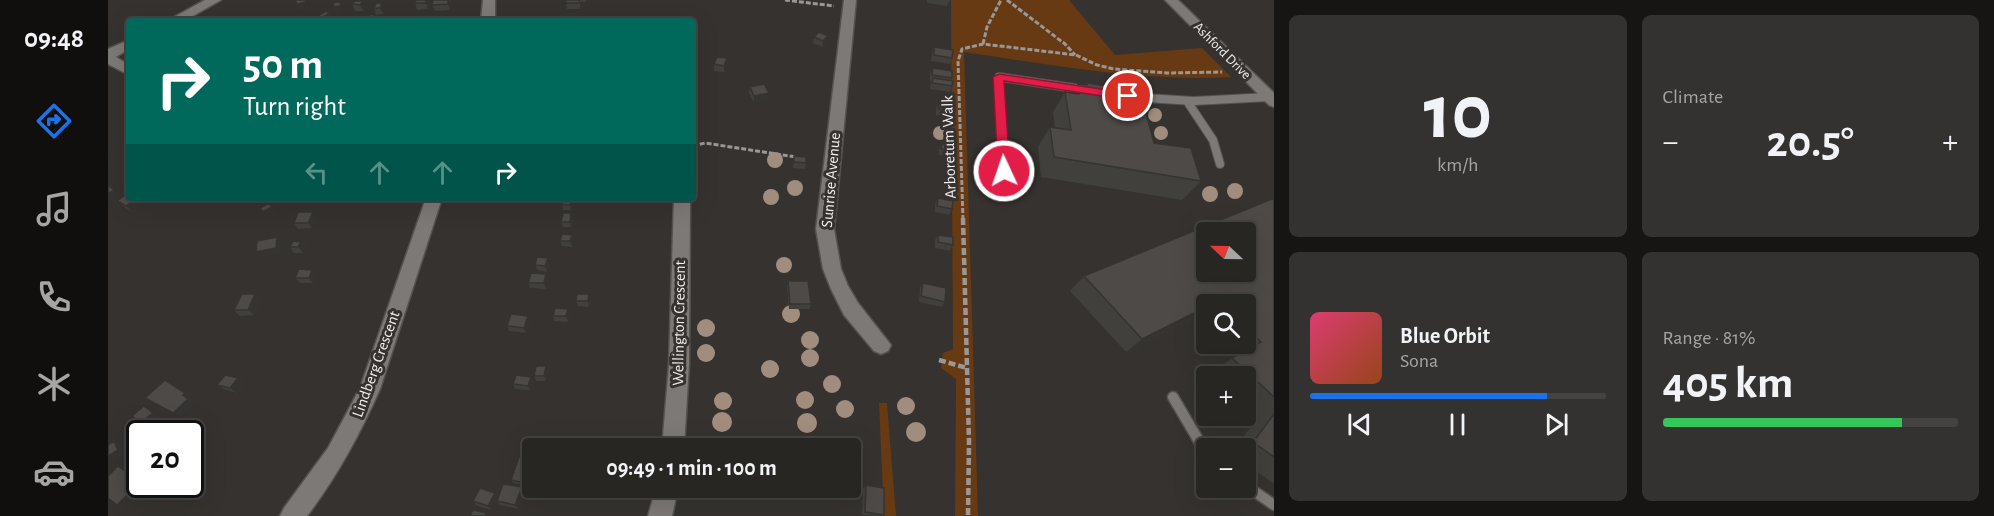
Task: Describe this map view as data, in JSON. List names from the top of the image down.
{
  "streets": {
    "street": [
      "Ashford Drive",
      "Sunrise Avenue",
      "Wellington Crescent",
      "Lindberg Crescent"
    ],
    "path": ["Arboretum Walk"]
  },
  "north": "left",
  "page": {
    "tabs": "09:48",
    "tile": [
      ["10", "km/h"],
      "Climate",
      ["Range · 81%", "405 km"]
    ],
    "turn": ["50 m", "Turn right"],
    "heat": ["−", "20.5°", "+"],
    "map_buttons": ["+", "−"],
    "song": ["Blue Orbit", "Sona"],
    "limit": "20",
    "trip": "09:49 · 1 min · 100 m"
  }
}
